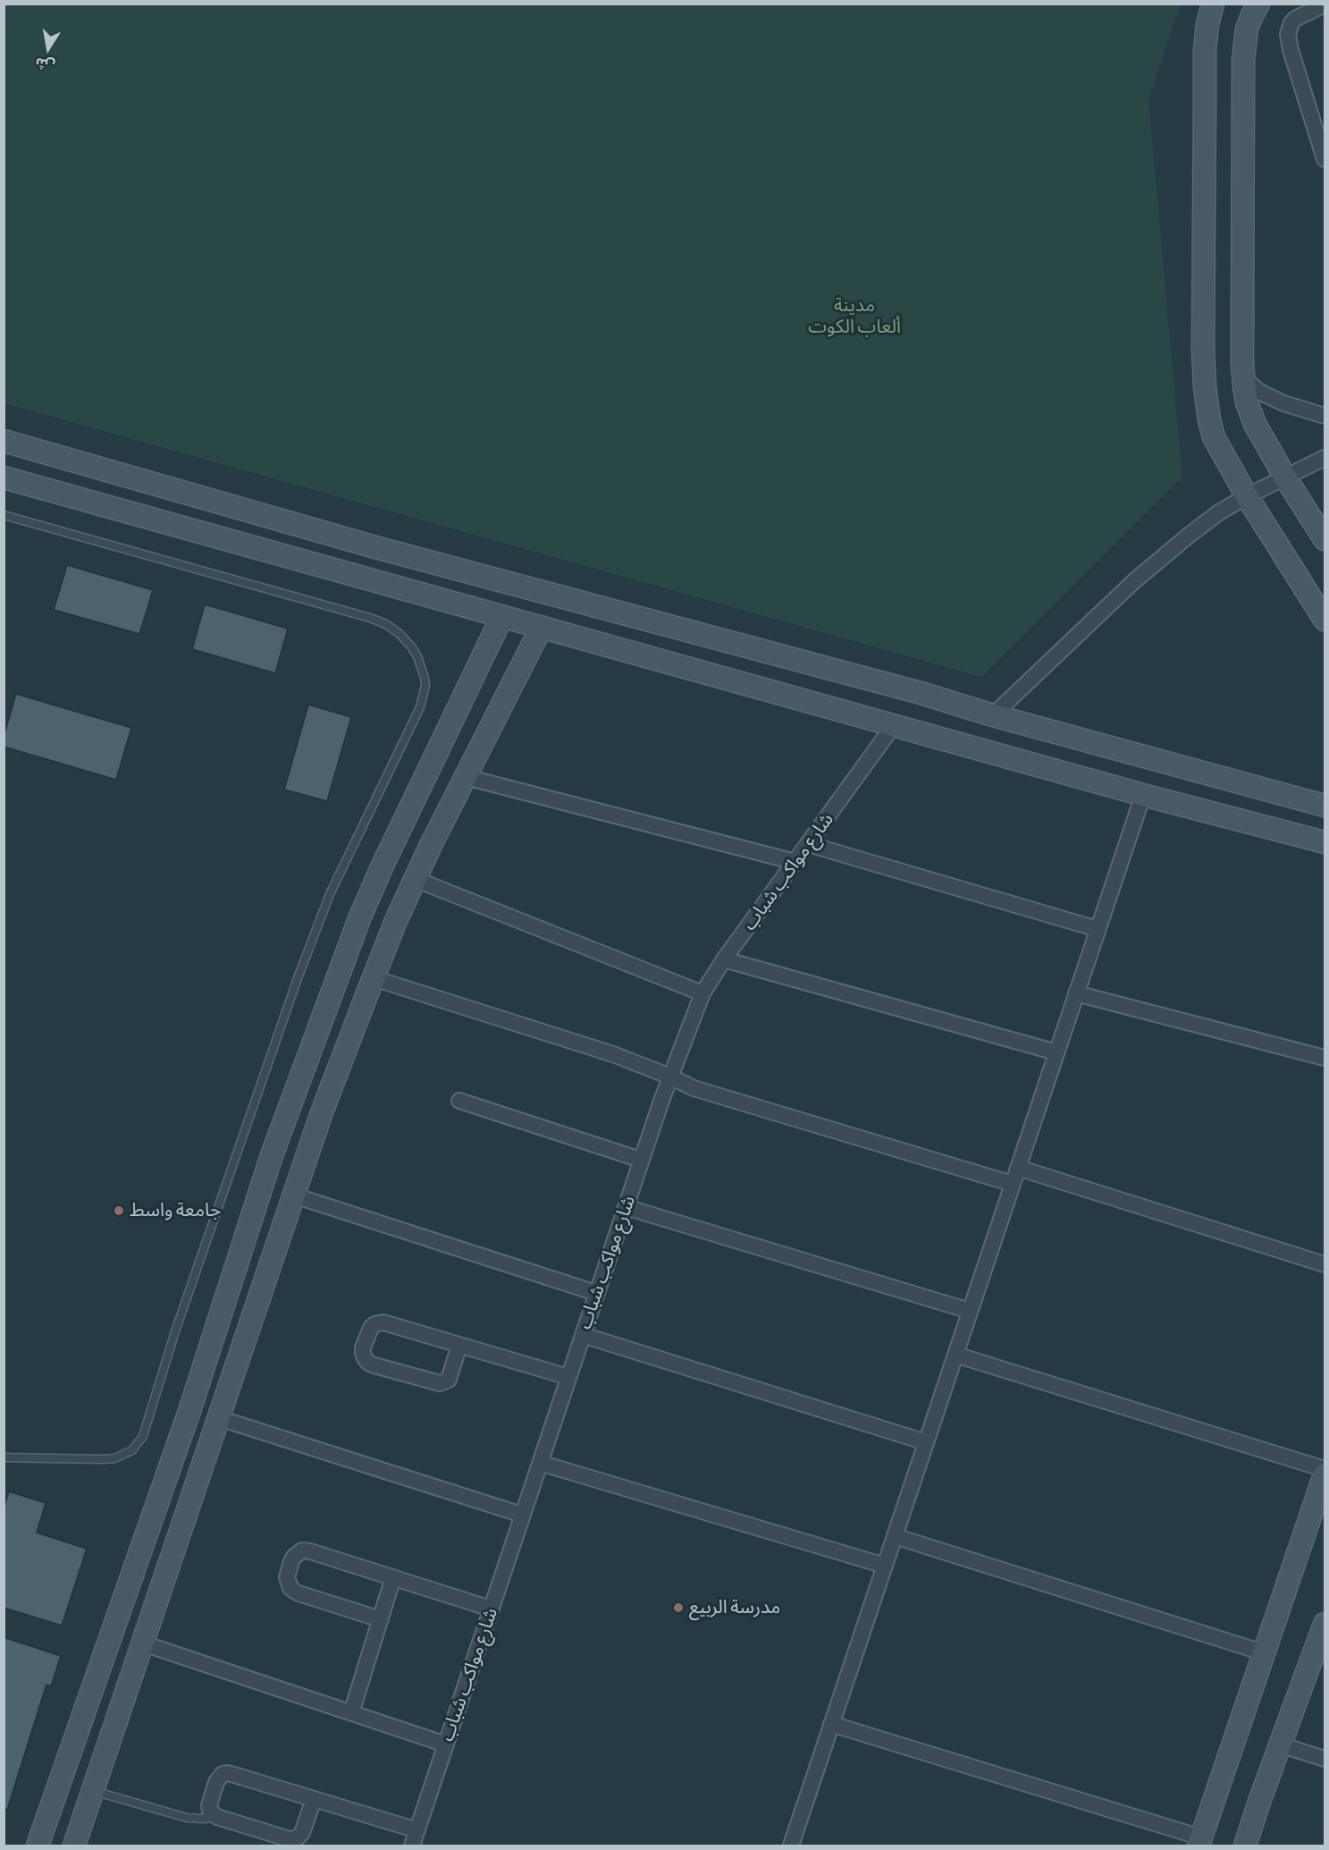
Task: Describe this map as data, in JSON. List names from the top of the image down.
{
  "streets": {
    "street": ["شارع مواكب شباب"]
  },
  "parks": ["مدينة ألعاب الكوت"],
  "places": ["جامعة واسط", "مدرسة الربيع"],
  "north": "bottom"
}
